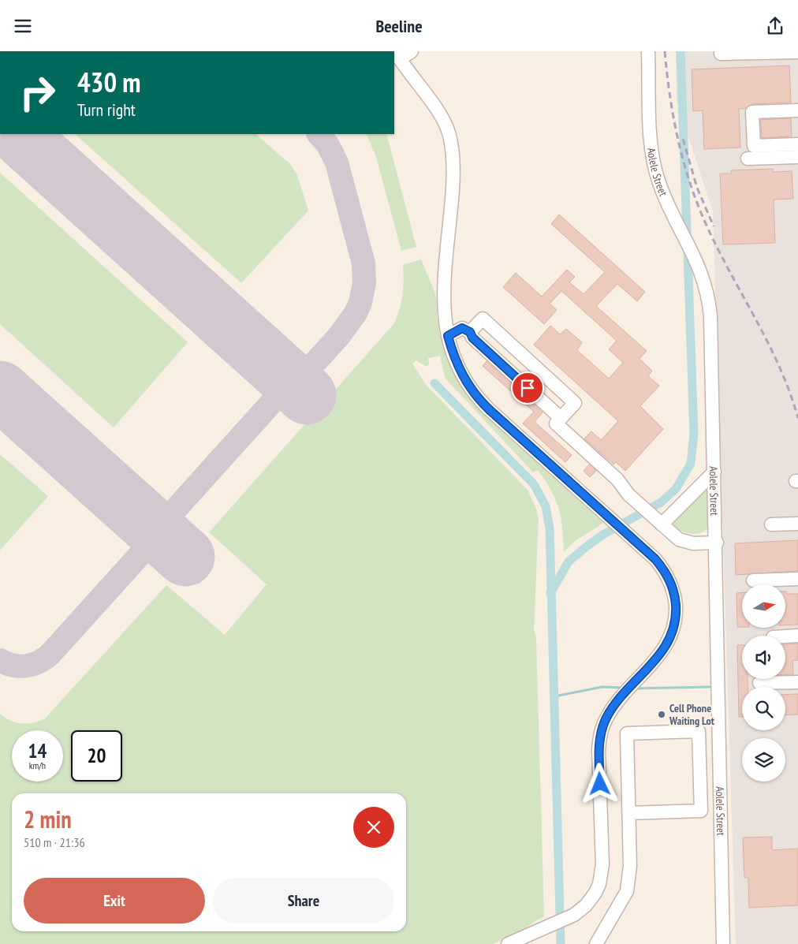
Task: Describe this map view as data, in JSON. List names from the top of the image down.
{
  "streets": {
    "street": ["Aolele Street"]
  },
  "places": ["Cell Phone Waiting Lot"],
  "north": "right",
  "page": {
    "header": "Beeline",
    "turn": ["430 m", "Turn right"],
    "speed": "14 km/h",
    "limit": "20",
    "heading": ["2 min", "510 m · 21:36"],
    "buttons": ["Exit", "Share"]
  }
}
